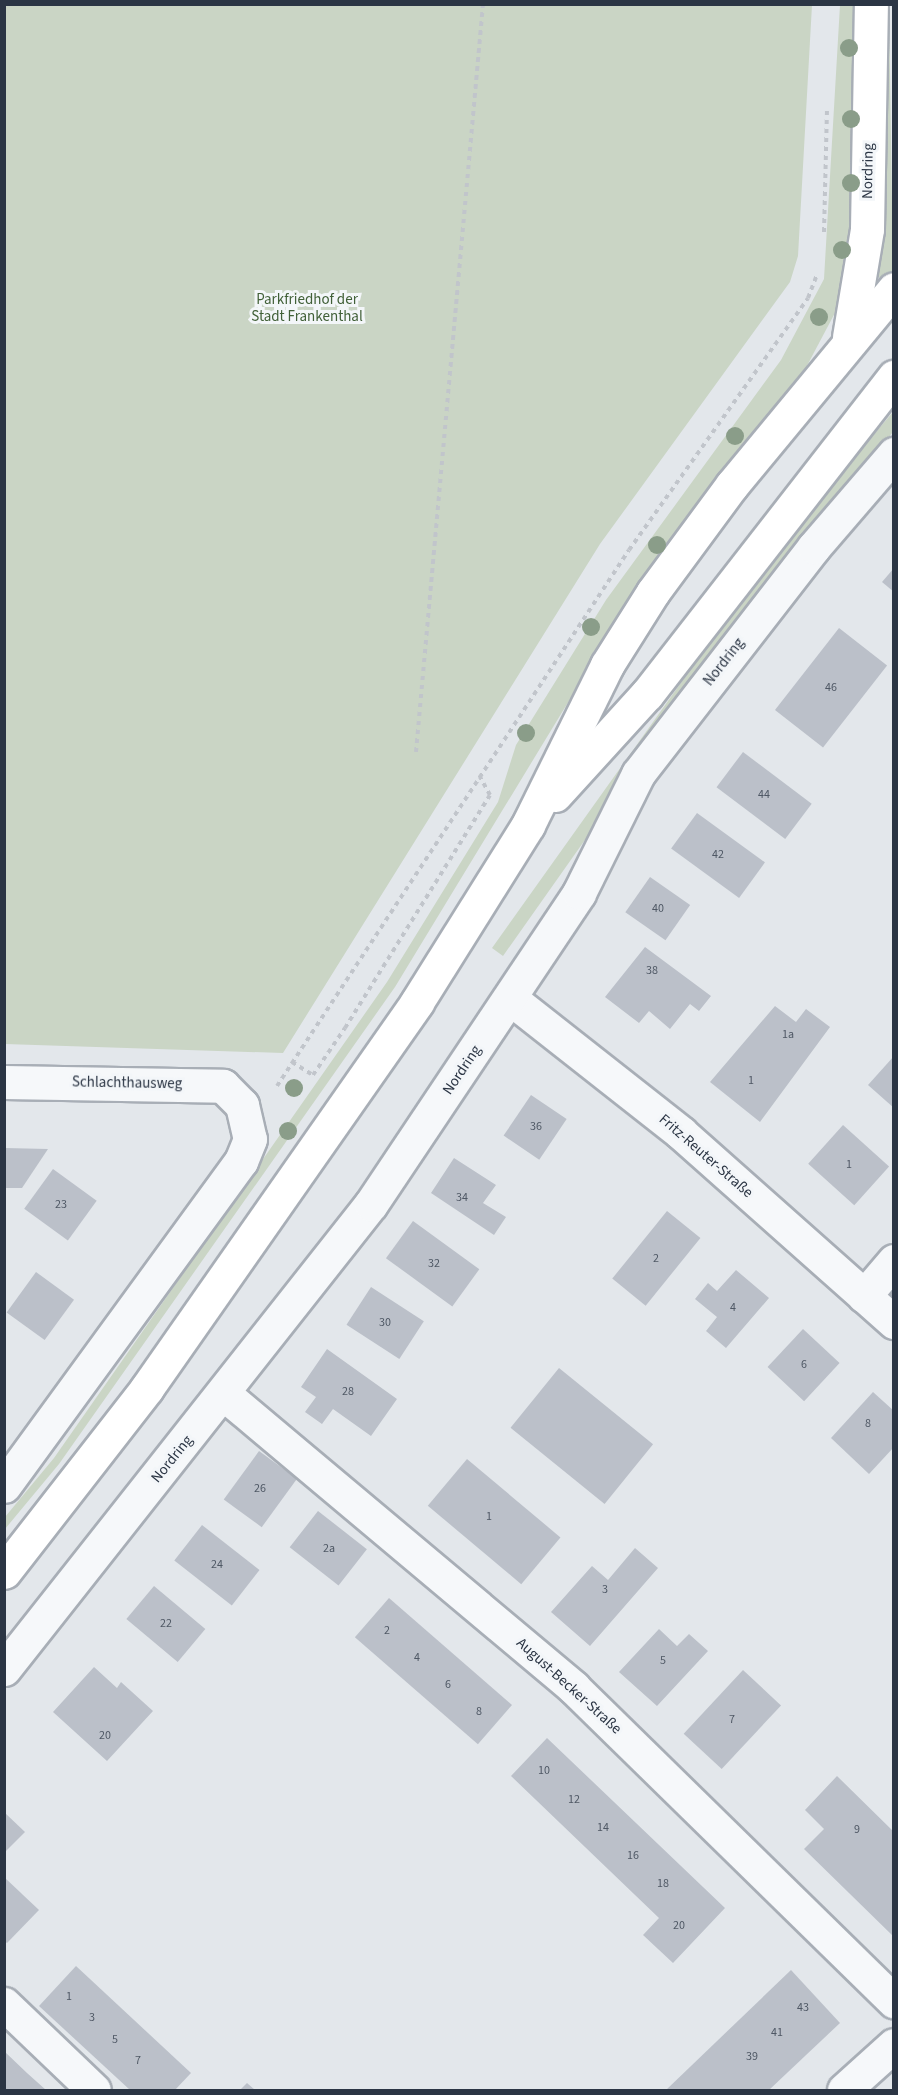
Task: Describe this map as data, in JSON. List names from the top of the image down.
{
  "streets": {
    "main road": ["Nordring"],
    "street": ["Schlachthausweg", "Fritz-Reuter-Straße", "August-Becker-Straße"]
  },
  "crossings": [
    ["Nordring", "Fritz-Reuter-Straße"],
    ["Nordring", "August-Becker-Straße"]
  ],
  "parks": ["Parkfriedhof der Stadt Frankenthal"],
  "house_numbers": [
    "46",
    "44",
    "42",
    "40",
    "38",
    "1a",
    "1",
    "36",
    "1",
    "34",
    "23",
    "2",
    "32",
    "4",
    "30",
    "6",
    "28",
    "8",
    "26",
    "1",
    "2a",
    "24",
    "3",
    "22",
    "2",
    "4",
    "5",
    "6",
    "8",
    "7",
    "20",
    "10",
    "12",
    "14",
    "9",
    "16",
    "18",
    "20",
    "1",
    "43",
    "3",
    "41",
    "5",
    "39",
    "7"
  ]
}
